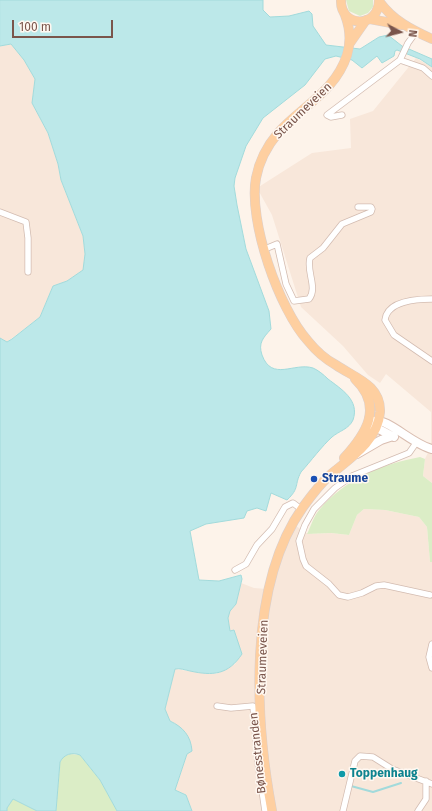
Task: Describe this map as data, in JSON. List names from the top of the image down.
{
  "streets": {
    "main road": ["Straumeveien"],
    "street": ["Bønesstranden"]
  },
  "places": ["Straume", "Toppenhaug"],
  "scale_bar": "100 m",
  "north": "right"
}
